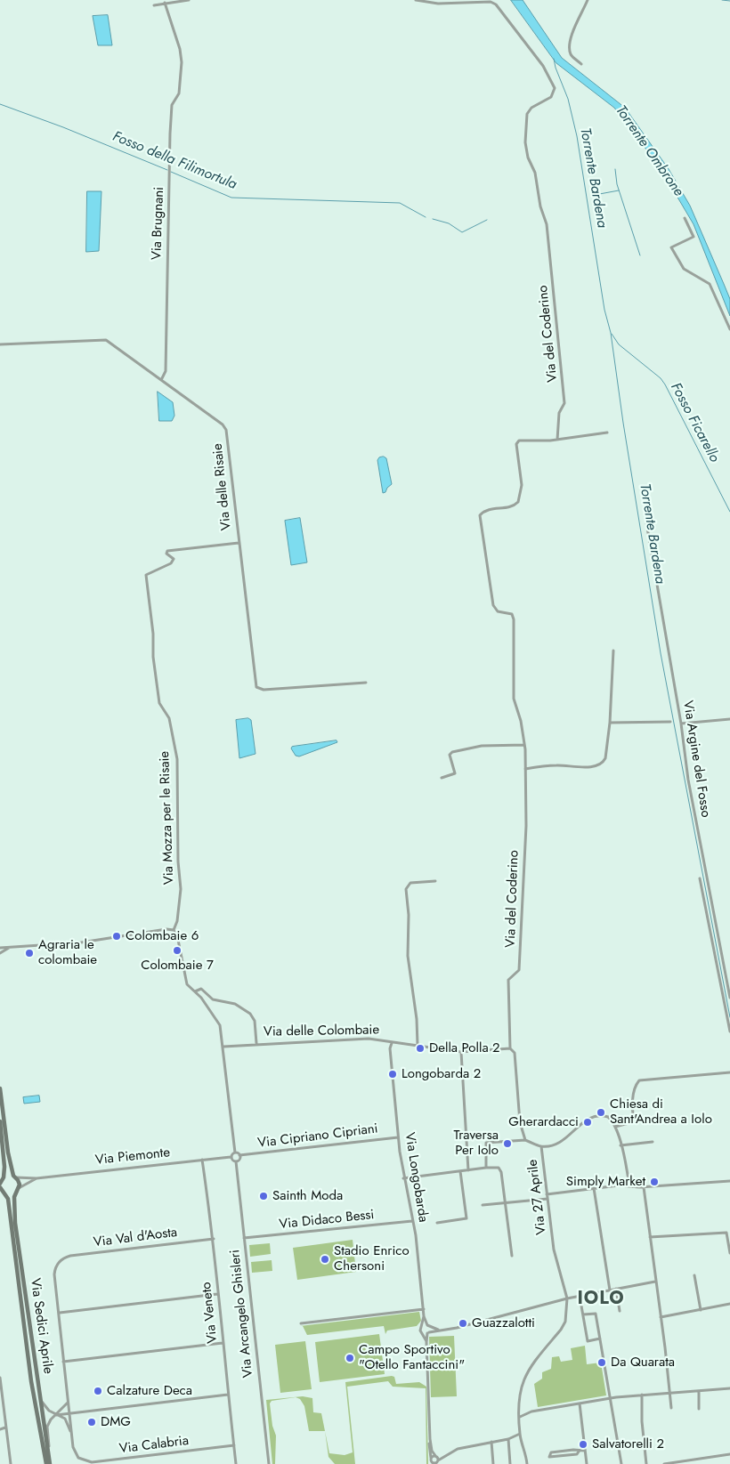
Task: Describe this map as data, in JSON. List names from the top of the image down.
{
  "streets": {
    "main road": ["Via Sedici Aprile"],
    "street": [
      "Via Brugnani",
      "Via del Coderino",
      "Via delle Risaie",
      "Via Argine del Fosso",
      "Via Mozza per le Risaie",
      "Via delle Colombaie",
      "Via Cipriano Cipriani",
      "Via Piemonte",
      "Via Longobarda",
      "Via 27 Aprile",
      "Via Didaco Bessi",
      "Via Val d'Aosta",
      "Via Veneto",
      "Via Arcangelo Ghisleri",
      "Via Calabria"
    ]
  },
  "crossings": [
    ["Via Brugnani", "Via delle Risaie"],
    ["Via del Coderino", "Via delle Colombaie"],
    ["Via delle Risaie", "Via Mozza per le Risaie"],
    ["Via delle Colombaie", "Via Longobarda"],
    ["Via Cipriano Cipriani", "Via Piemonte"],
    ["Via Cipriano Cipriani", "Via Longobarda"],
    ["Via Cipriano Cipriani", "Via Arcangelo Ghisleri"],
    ["Via Piemonte", "Via Veneto"],
    ["Via Piemonte", "Via Arcangelo Ghisleri"],
    ["Via Piemonte", "Via Sedici Aprile"],
    ["Via Longobarda", "Via Didaco Bessi"],
    ["Via Didaco Bessi", "Via Arcangelo Ghisleri"],
    ["Via Val d'Aosta", "Via Veneto"],
    ["Via Veneto", "Via Calabria"]
  ],
  "districts": ["IOLO"],
  "water": [
    "Torrente Ombrone",
    "Fosso della Filimortula",
    "Torrente Bardena",
    "Fosso Ficarello"
  ],
  "places": [
    "Colombaie 6",
    "Colombaie 7",
    "Agraria le colombaie",
    "Della Polla 2",
    "Longobarda 2",
    "Chiesa di Sant'Andrea a Iolo",
    "Gherardacci",
    "Traversa Per Iolo",
    "Simply Market",
    "Sainth Moda",
    "Stadio Enrico Chersoni",
    "Guazzalotti",
    "Campo Sportivo \"Otello Fantaccini\"",
    "Da Quarata",
    "Calzature Deca",
    "DMG",
    "Salvatorelli 2"
  ]
}
